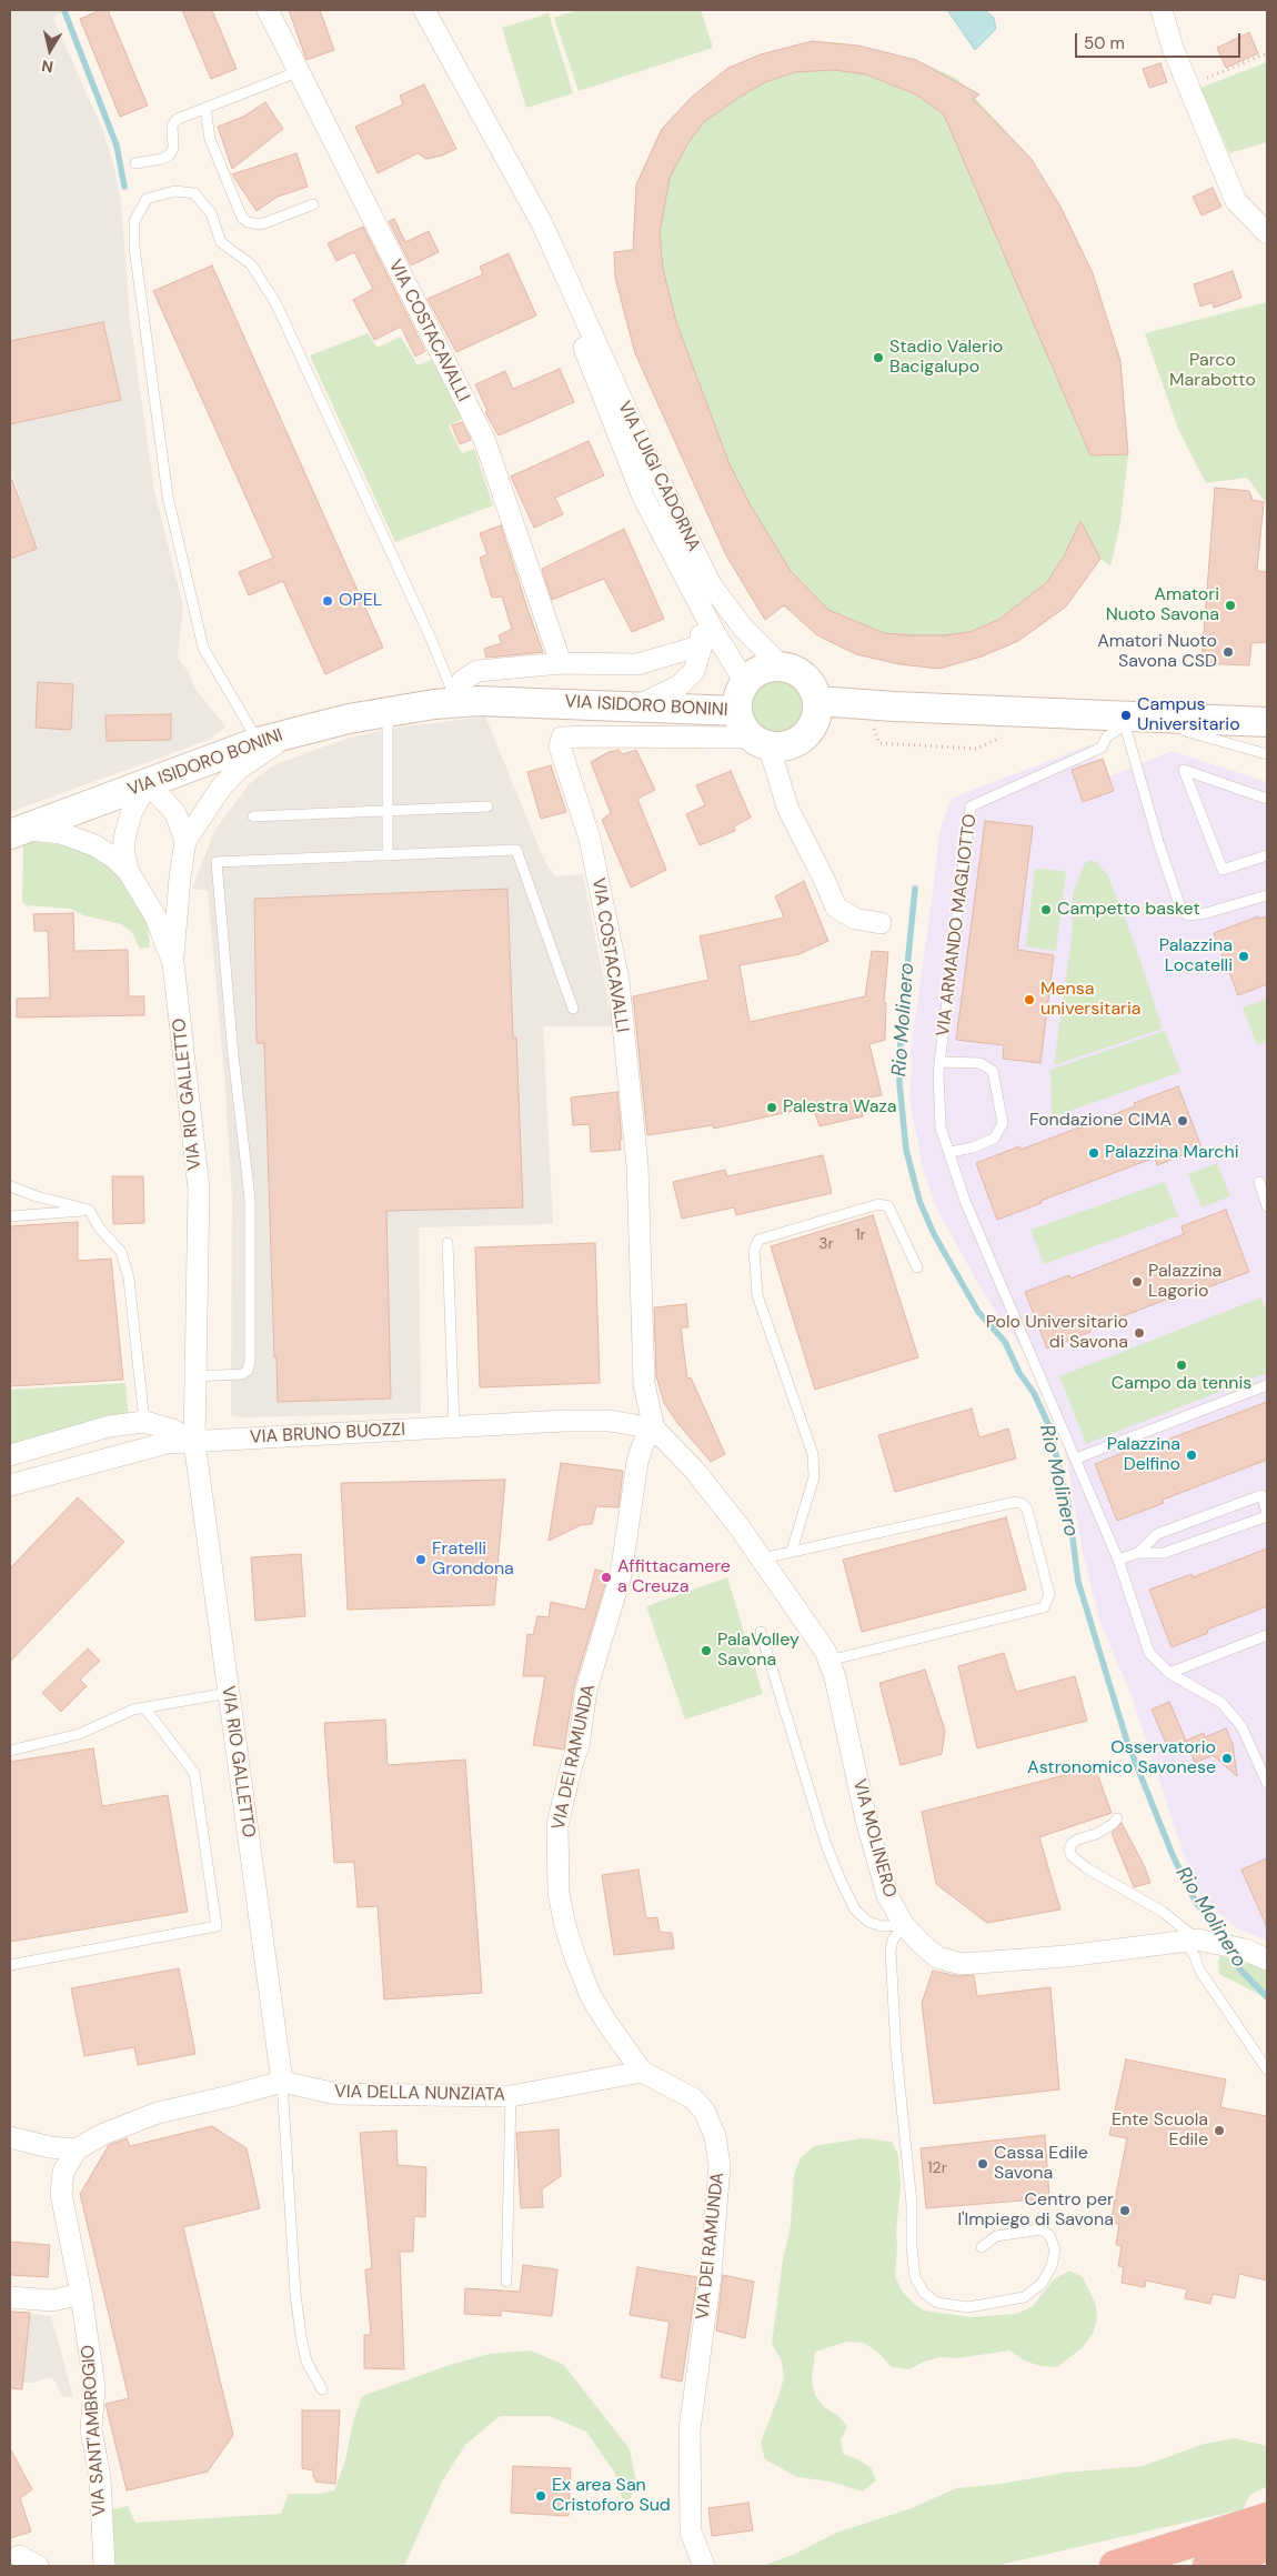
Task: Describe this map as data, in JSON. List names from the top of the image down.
{
  "streets": {
    "street": [
      "VIA COSTACAVALLI",
      "VIA LUIGI CADORNA",
      "VIA ISIDORO BONINI",
      "VIA RIO GALLETTO",
      "VIA BRUNO BUOZZI",
      "VIA DEI RAMUNDA",
      "VIA MOLINERO",
      "VIA DELLA NUNZIATA",
      "VIA SANT'AMBROGIO"
    ],
    "lane": ["VIA ARMANDO MAGLIOTTO"]
  },
  "crossings": [
    ["VIA COSTACAVALLI", "VIA LUIGI CADORNA"],
    ["VIA COSTACAVALLI", "VIA ISIDORO BONINI"],
    ["VIA COSTACAVALLI", "VIA BRUNO BUOZZI"],
    ["VIA COSTACAVALLI", "VIA DEI RAMUNDA"],
    ["VIA COSTACAVALLI", "VIA MOLINERO"],
    ["VIA LUIGI CADORNA", "VIA ISIDORO BONINI"],
    ["VIA ISIDORO BONINI", "VIA RIO GALLETTO"],
    ["VIA RIO GALLETTO", "VIA BRUNO BUOZZI"],
    ["VIA RIO GALLETTO", "VIA DELLA NUNZIATA"],
    ["VIA BRUNO BUOZZI", "VIA DEI RAMUNDA"],
    ["VIA BRUNO BUOZZI", "VIA MOLINERO"],
    ["VIA DEI RAMUNDA", "VIA MOLINERO"],
    ["VIA DEI RAMUNDA", "VIA DELLA NUNZIATA"],
    ["VIA DELLA NUNZIATA", "VIA SANT'AMBROGIO"]
  ],
  "water": ["Rio Molinero"],
  "parks": ["Parco Marabotto"],
  "places": [
    "Stadio Valerio Bacigalupo",
    "OPEL",
    "Amatori Nuoto Savona",
    "Amatori Nuoto Savona CSD",
    "Campus Universitario",
    "Campetto basket",
    "Palazzina Locatelli",
    "Mensa universitaria",
    "Palestra Waza",
    "Fondazione CIMA",
    "Palazzina Marchi",
    "Palazzina Lagorio",
    "Polo Universitario di Savona",
    "Campo da tennis",
    "Palazzina Delfino",
    "Fratelli Grondona",
    "Affittacamere a Creuza",
    "PalaVolley Savona",
    "Osservatorio Astronomico Savonese",
    "Ente Scuola Edile",
    "Cassa Edile Savona",
    "Centro per l'Impiego di Savona",
    "Ex area San Cristoforo Sud"
  ],
  "house_numbers": ["1r", "3r", "12r"],
  "scale_bar": "50 m",
  "north": "bottom"
}
